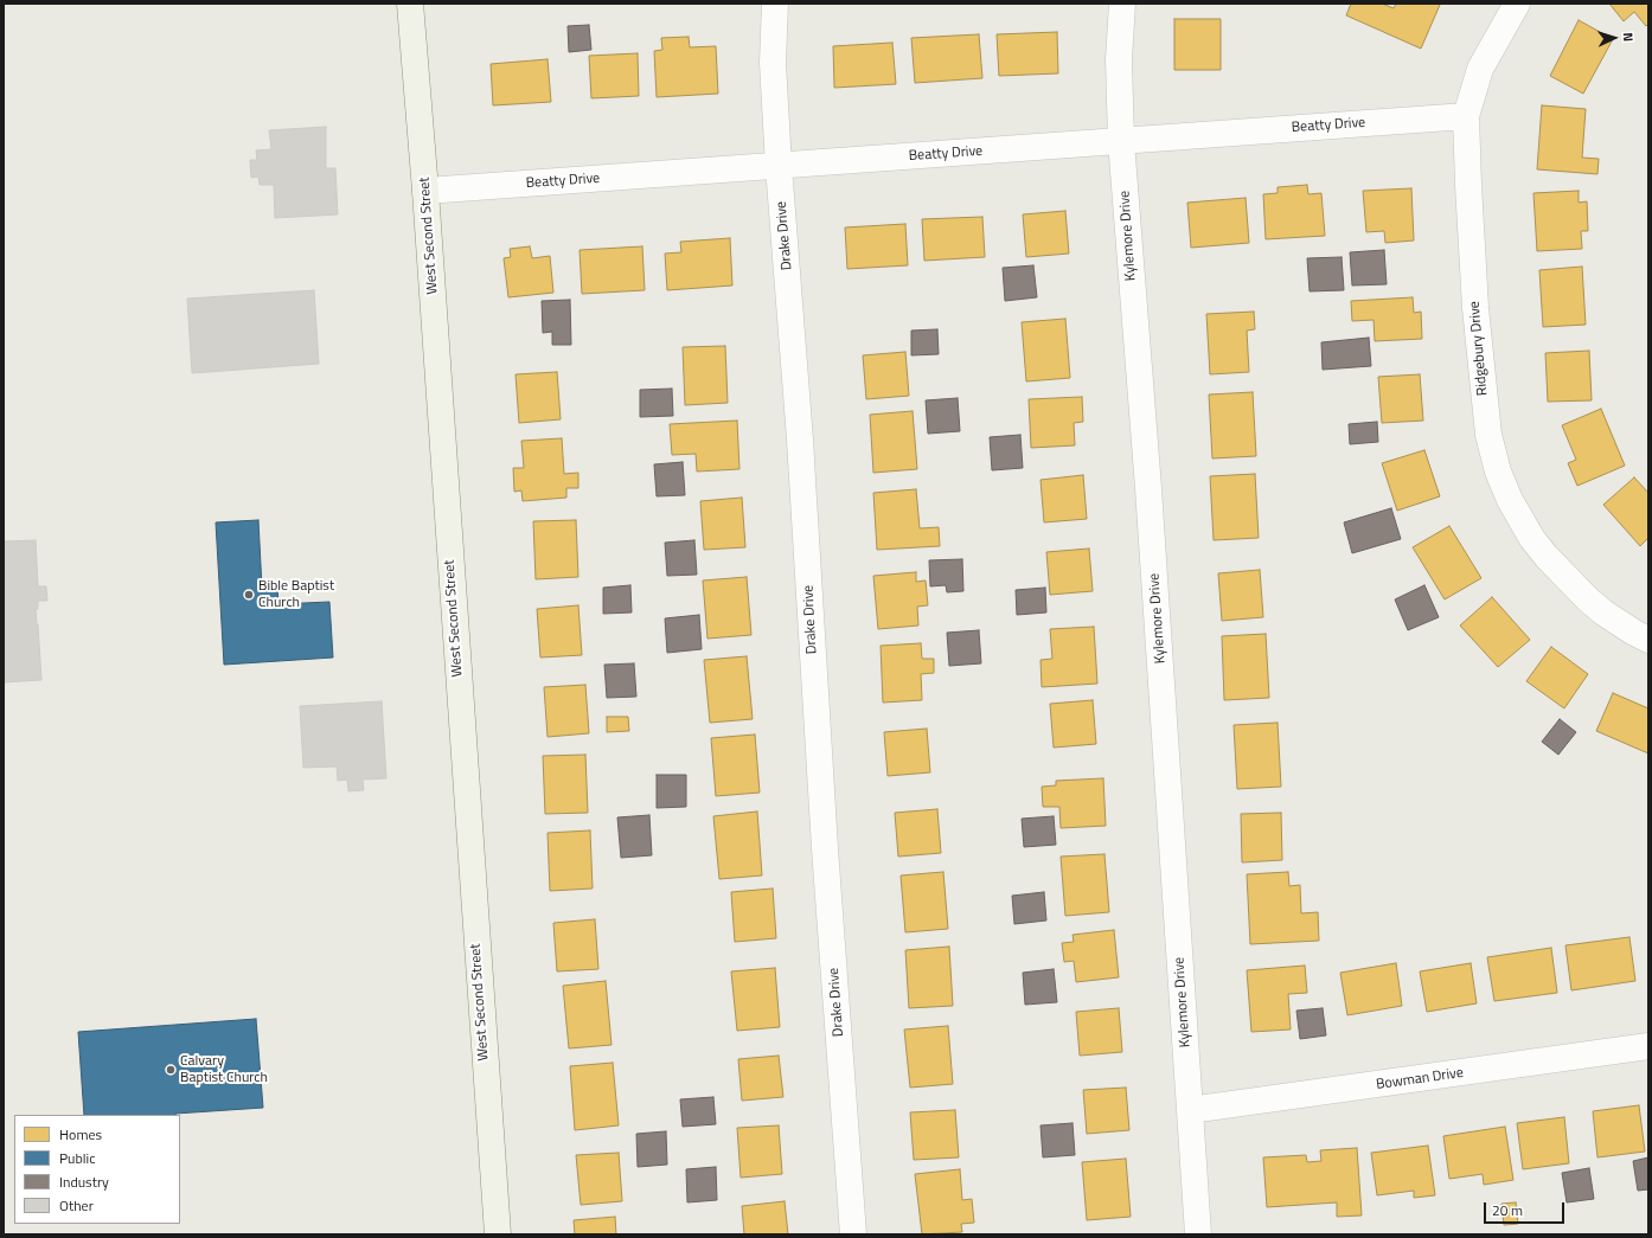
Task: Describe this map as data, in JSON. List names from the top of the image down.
{
  "streets": {
    "main road": ["West Second Street"],
    "street": [
      "Beatty Drive",
      "Drake Drive",
      "Kylemore Drive",
      "Ridgebury Drive",
      "Bowman Drive"
    ]
  },
  "crossings": [
    ["Beatty Drive", "West Second Street"],
    ["Beatty Drive", "Drake Drive"],
    ["Beatty Drive", "Kylemore Drive"],
    ["Beatty Drive", "Ridgebury Drive"],
    ["Kylemore Drive", "Bowman Drive"]
  ],
  "places": ["Bible Baptist Church", "Calvary Baptist Church"],
  "legend": [
    "Homes",
    "Public",
    "Industry",
    "Other"
  ],
  "scale_bar": "20 m",
  "north": "right"
}
